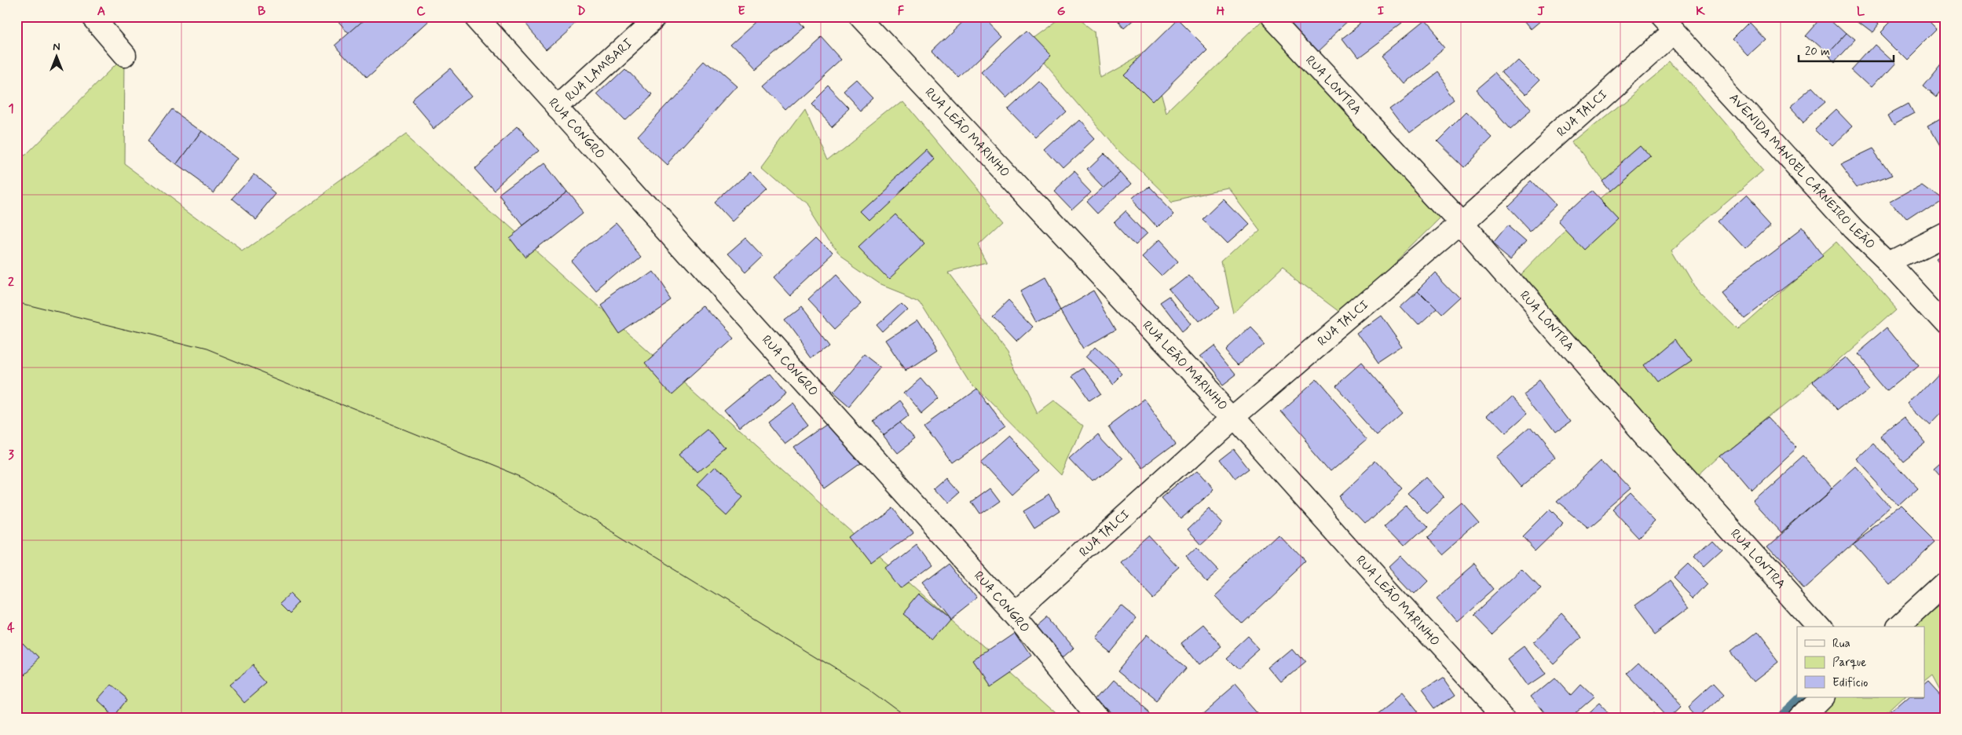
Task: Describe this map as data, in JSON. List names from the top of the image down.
{
  "streets": {
    "street": [
      "RUA LAMBARI",
      "RUA LONTRA",
      "RUA TALCI",
      "RUA CONGRO",
      "RUA LEÃO MARINHO",
      "AVENIDA MANOEL CARNEIRO LEÃO"
    ]
  },
  "crossings": [
    ["RUA LAMBARI", "RUA CONGRO"],
    ["RUA LONTRA", "RUA TALCI"],
    ["RUA TALCI", "RUA CONGRO"],
    ["RUA TALCI", "RUA LEÃO MARINHO"],
    ["RUA TALCI", "AVENIDA MANOEL CARNEIRO LEÃO"]
  ],
  "legend": ["Rua", "Parque", "Edifício"],
  "scale_bar": "20 m",
  "north": "top",
  "grid": {
    "columns": [
      "A",
      "B",
      "C",
      "D",
      "E",
      "F",
      "G",
      "H",
      "I",
      "J",
      "K",
      "L"
    ],
    "rows": [
      "1",
      "2",
      "3",
      "4"
    ]
  }
}
